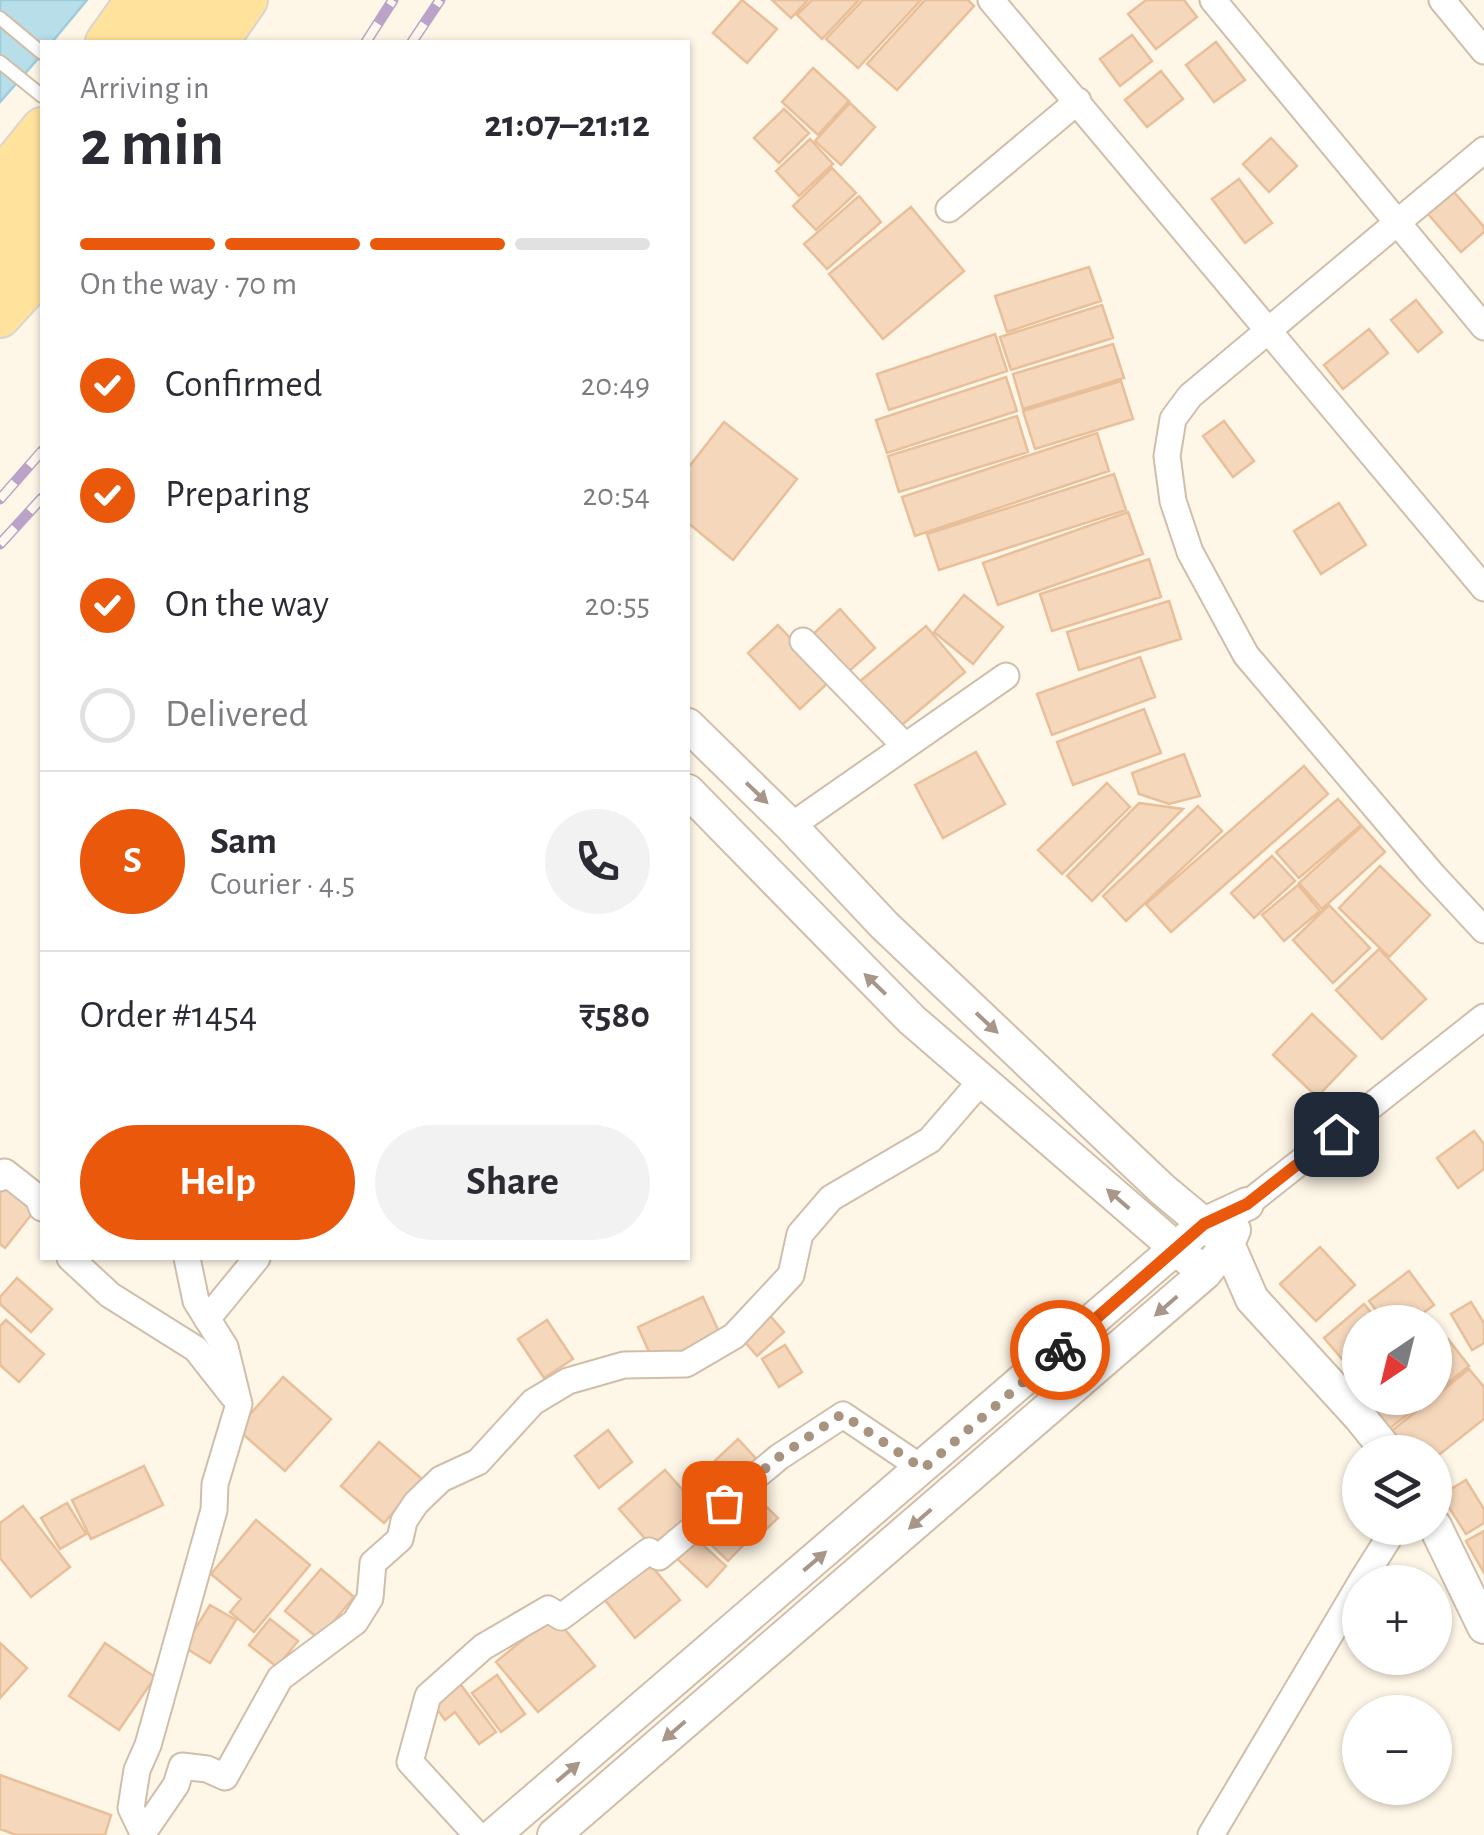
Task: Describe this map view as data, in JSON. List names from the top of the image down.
{
  "north": "bottom left",
  "page": {
    "heading": ["2 min", "Arriving in", "21:07–21:12"],
    "panel": [
      "Sam",
      "Courier · 4.5",
      "Order #1454",
      "₹580"
    ],
    "bar": "On the way · 70 m",
    "list": [
      ["Confirmed", "20:49"],
      ["Preparing", "20:54"],
      ["On the way", "20:55"],
      "Delivered"
    ],
    "round": "S",
    "buttons": ["Help", "Share"],
    "map_buttons": ["+", "−"]
  }
}
